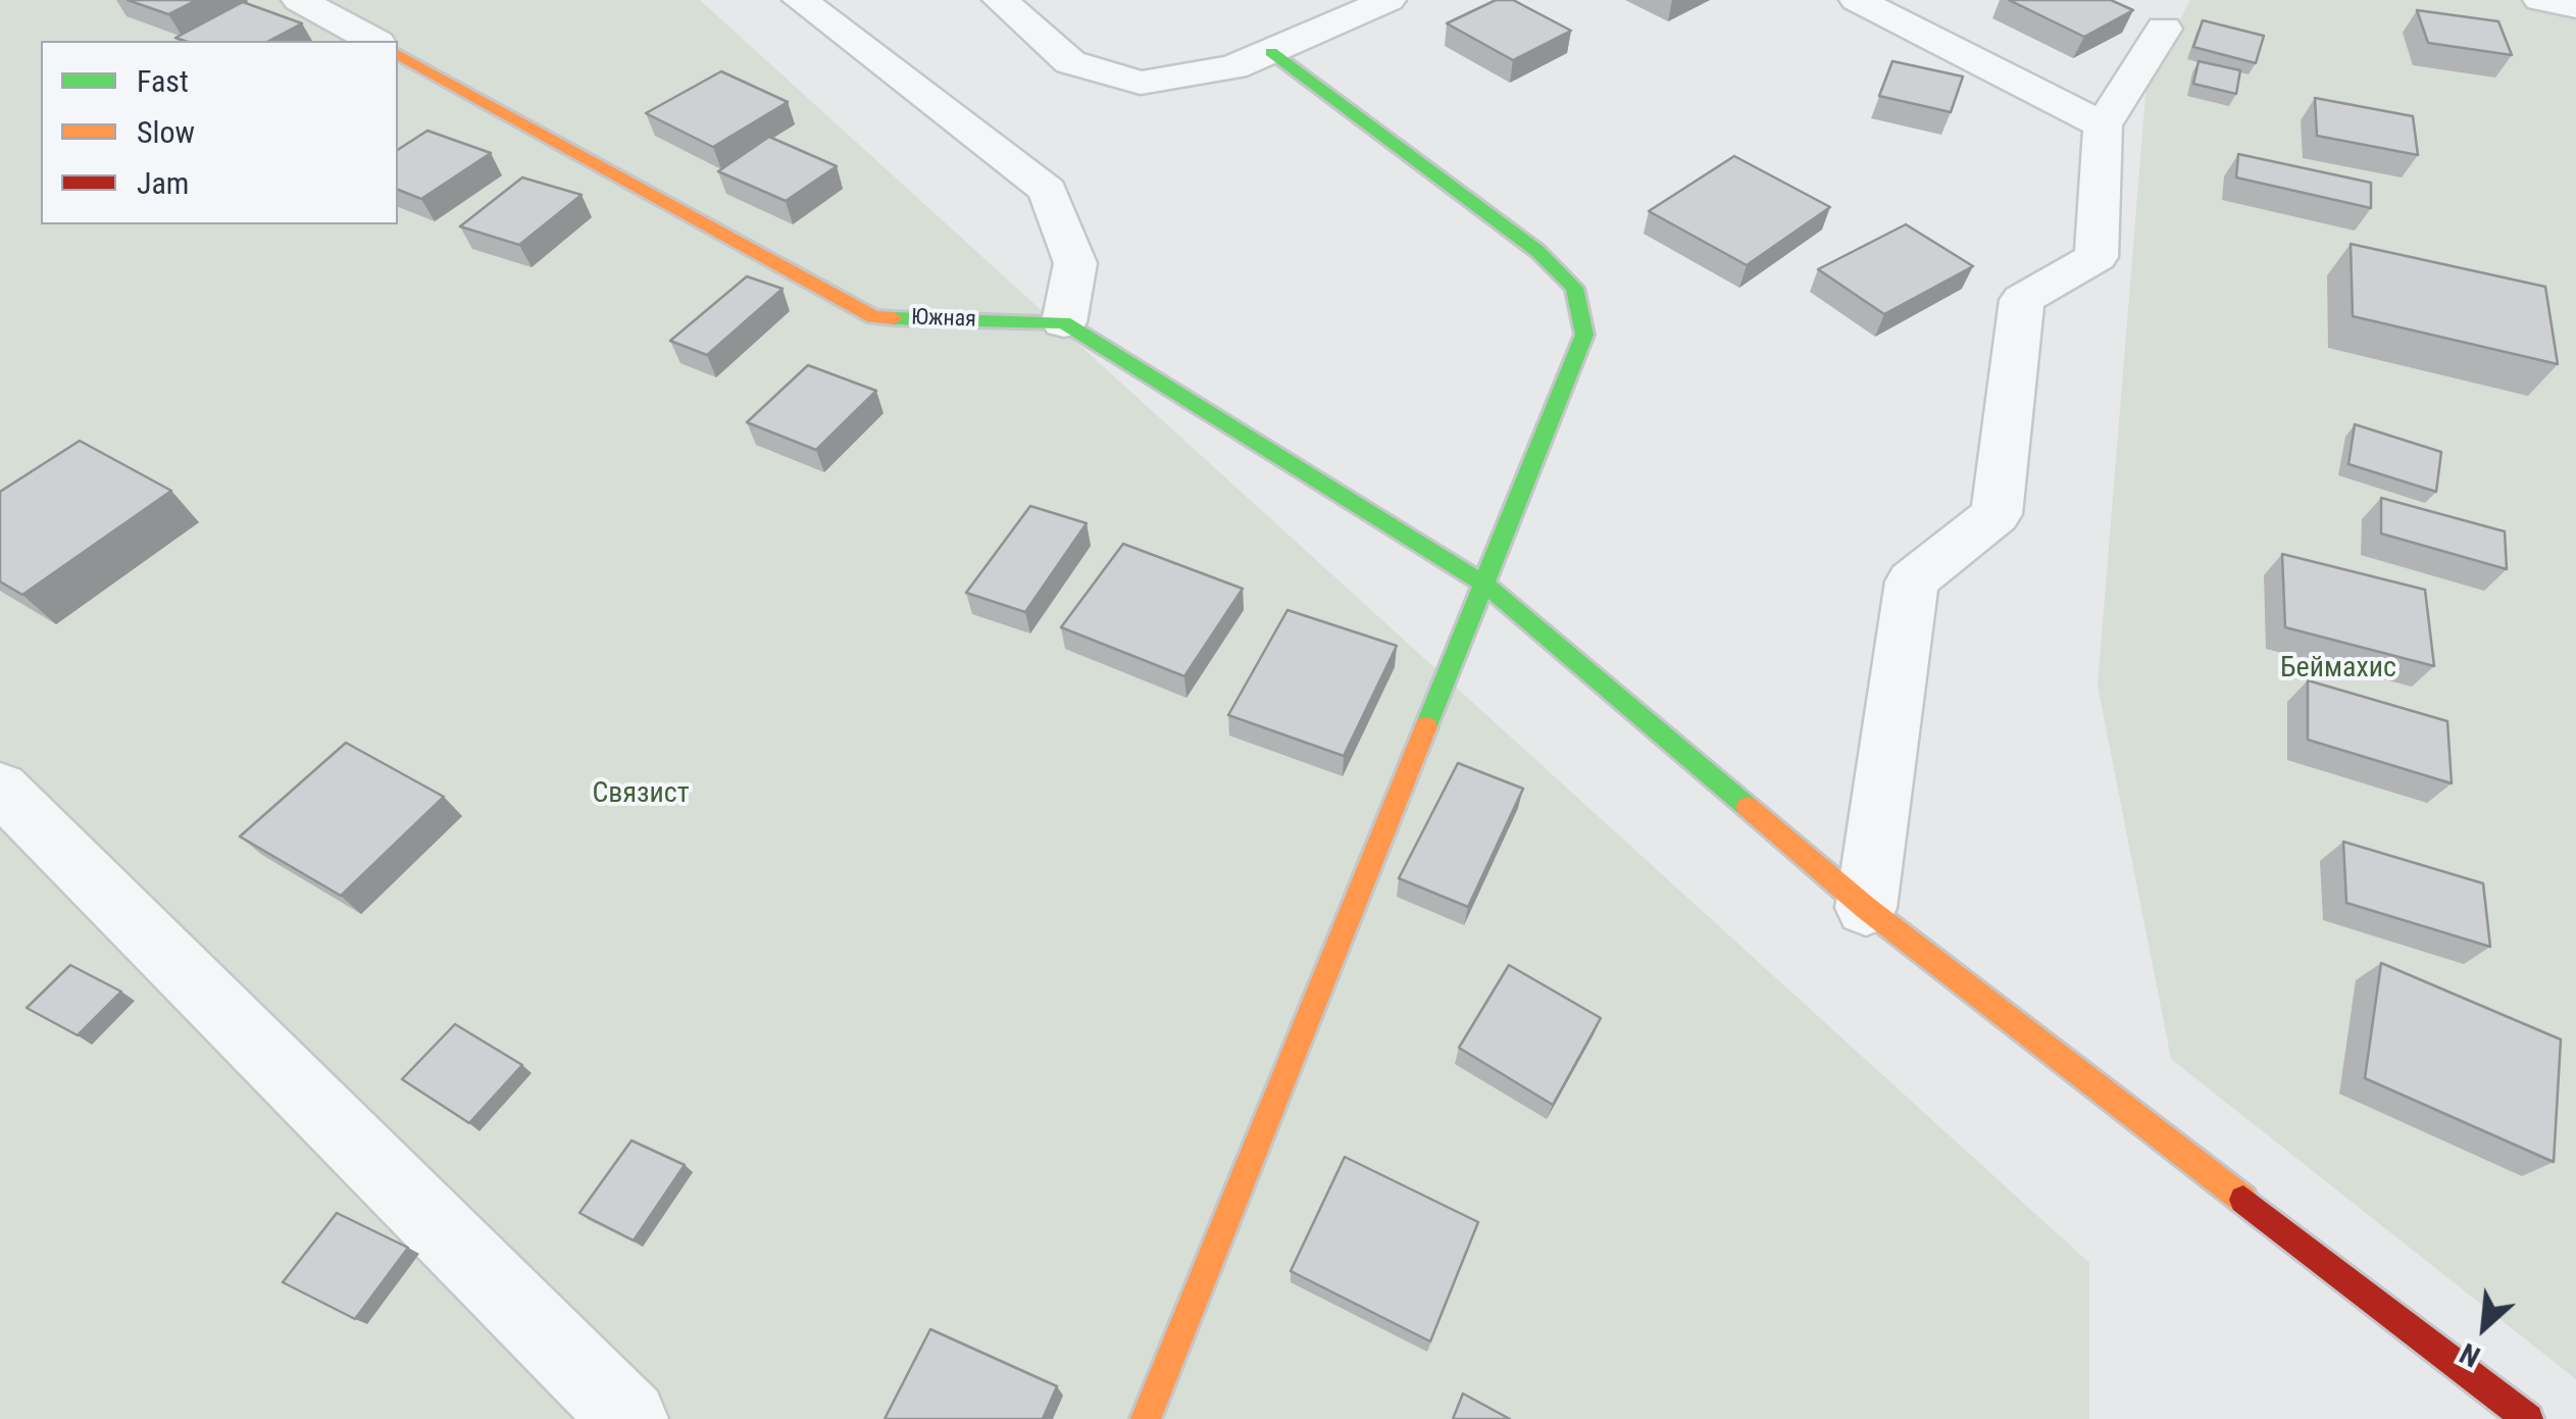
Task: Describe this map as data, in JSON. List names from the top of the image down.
{
  "streets": {
    "street": ["Южная"]
  },
  "parks": ["Беймахис", "Связист"],
  "legend": ["Fast", "Slow", "Jam"],
  "north": "bottom left"
}
